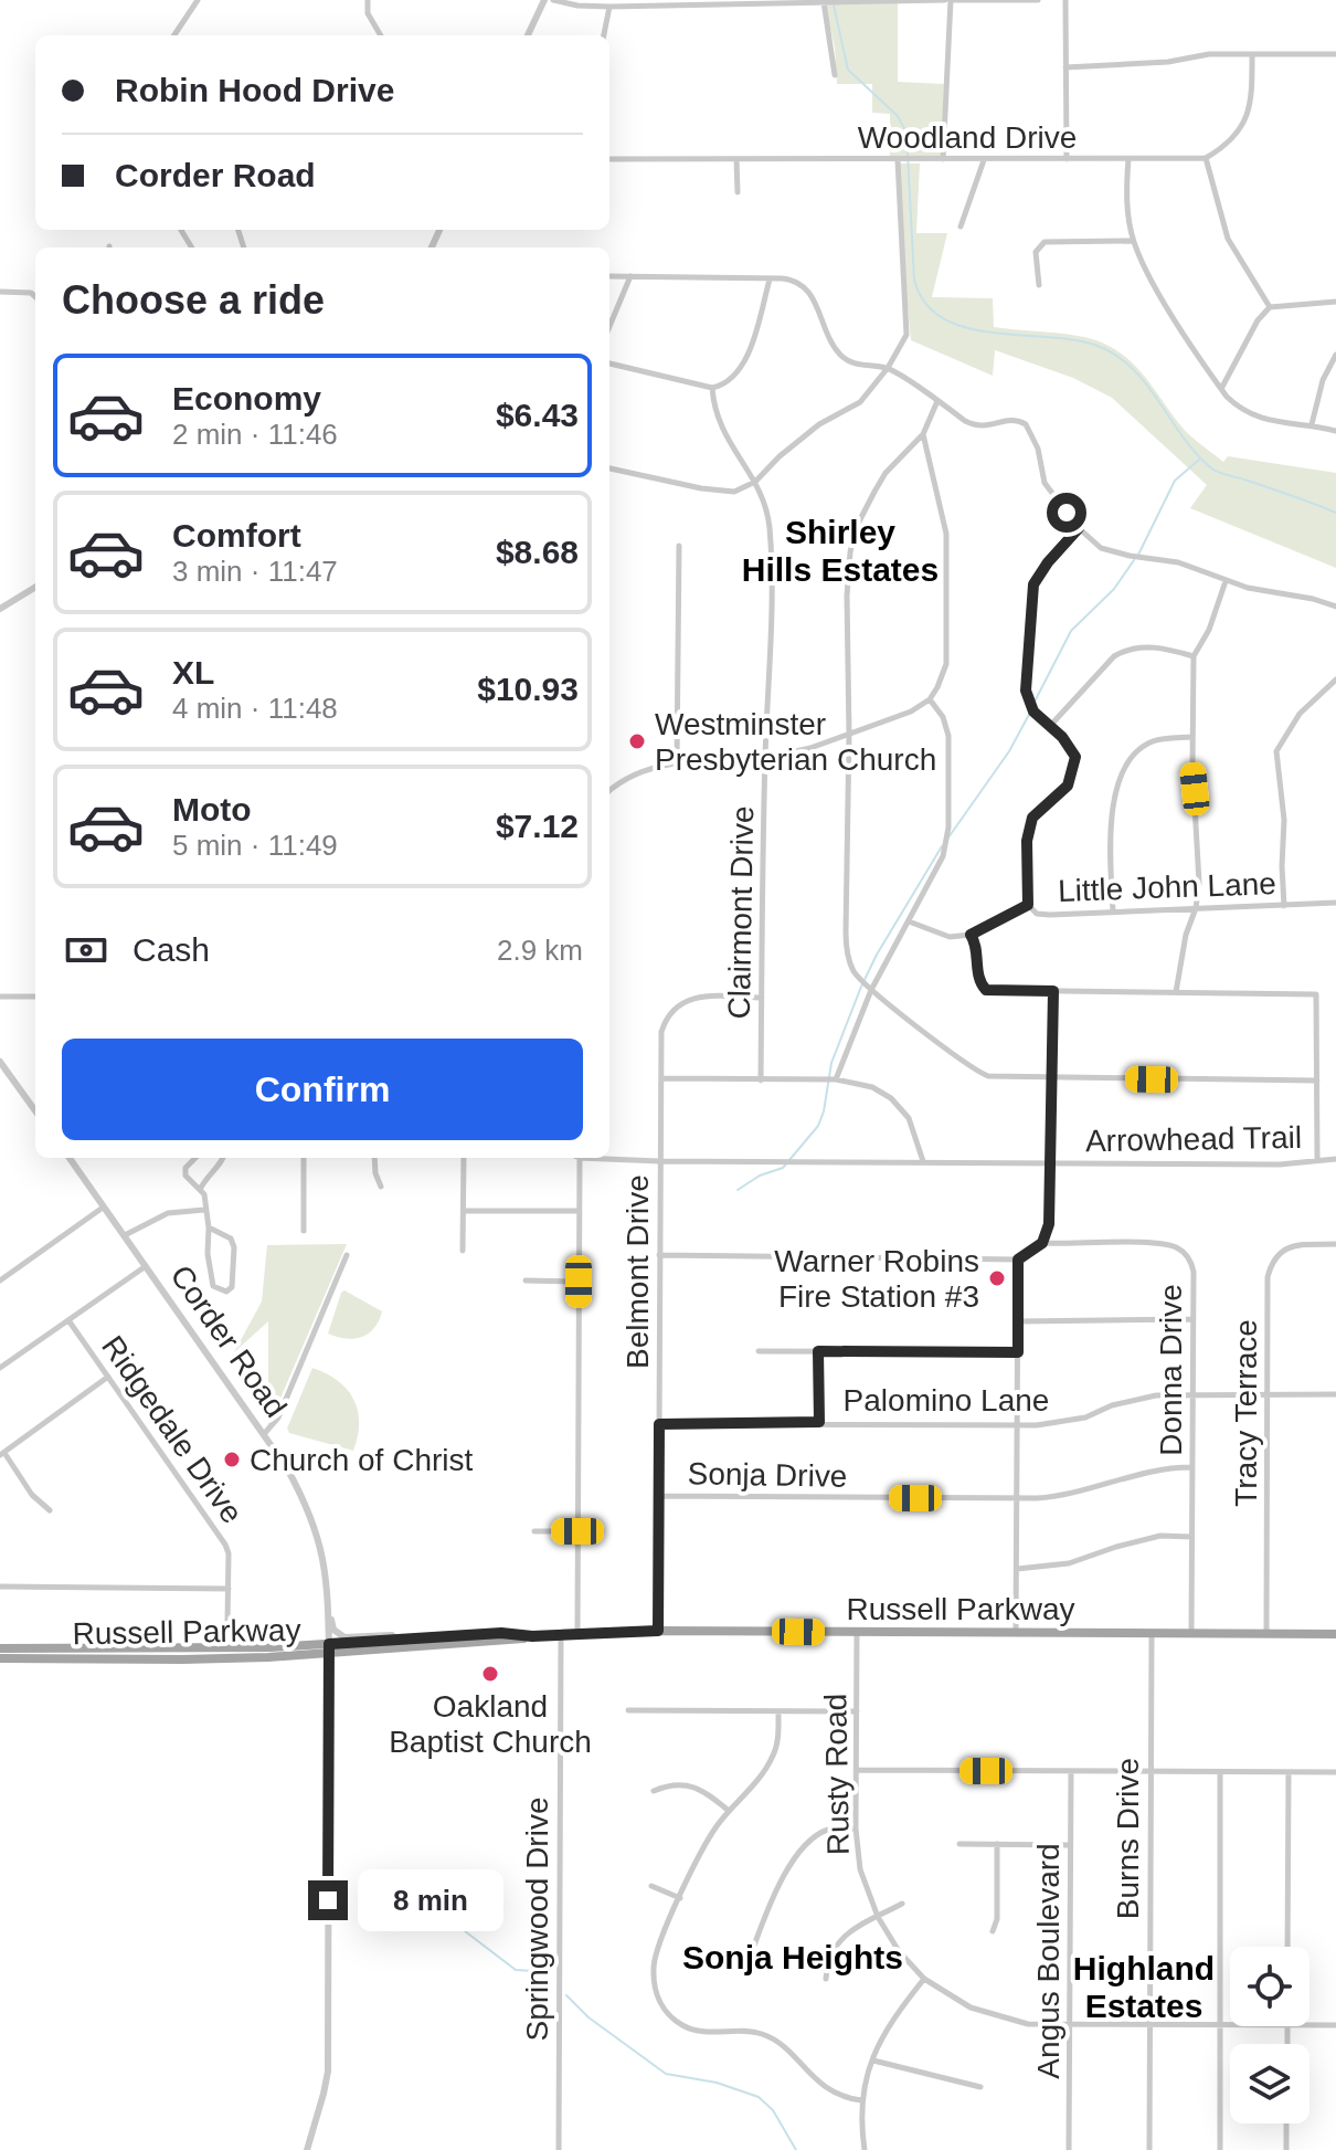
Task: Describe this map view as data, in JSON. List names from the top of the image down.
{
  "streets": {
    "main road": ["Russell Parkway"],
    "street": [
      "Woodland Drive",
      "Little John Lane",
      "Clairmont Drive",
      "Arrowhead Trail",
      "Belmont Drive",
      "Corder Road",
      "Donna Drive",
      "Palomino Lane",
      "Tracy Terrace",
      "Ridgedale Drive",
      "Sonja Drive",
      "Rusty Road",
      "Burns Drive",
      "Springwood Drive",
      "Angus Boulevard"
    ]
  },
  "crossings": [
    ["Little John Lane", "Arrowhead Trail"],
    ["Clairmont Drive", "Belmont Drive"],
    ["Arrowhead Trail", "Belmont Drive"],
    ["Belmont Drive", "Palomino Lane"],
    ["Belmont Drive", "Sonja Drive"],
    ["Belmont Drive", "Russell Parkway"],
    ["Corder Road", "Russell Parkway"],
    ["Donna Drive", "Palomino Lane"],
    ["Donna Drive", "Sonja Drive"],
    ["Donna Drive", "Russell Parkway"],
    ["Palomino Lane", "Tracy Terrace"],
    ["Tracy Terrace", "Russell Parkway"],
    ["Russell Parkway", "Rusty Road"],
    ["Russell Parkway", "Burns Drive"],
    ["Russell Parkway", "Springwood Drive"],
    ["Rusty Road", "Burns Drive"],
    ["Rusty Road", "Angus Boulevard"]
  ],
  "districts": ["Shirley Hills Estates", "Sonja Heights", "Highland Estates"],
  "places": [
    "Westminster Presbyterian Church",
    "Warner Robins Fire Station #3",
    "Church of Christ",
    "Oakland Baptist Church"
  ],
  "page": {
    "banner": ["Robin Hood Drive", "Corder Road"],
    "heading": "Choose a ride",
    "list": [
      {
        "name": "Economy",
        "note": "2 min · 11:46",
        "value": "$6.43"
      },
      {
        "name": "Comfort",
        "note": "3 min · 11:47",
        "value": "$8.68"
      },
      {
        "name": "XL",
        "note": "4 min · 11:48",
        "value": "$10.93"
      },
      {
        "name": "Moto",
        "note": "5 min · 11:49",
        "value": "$7.12"
      }
    ],
    "pay": ["Cash", "2.9 km"],
    "buttons": "Confirm",
    "bubble": "8 min"
  }
}
